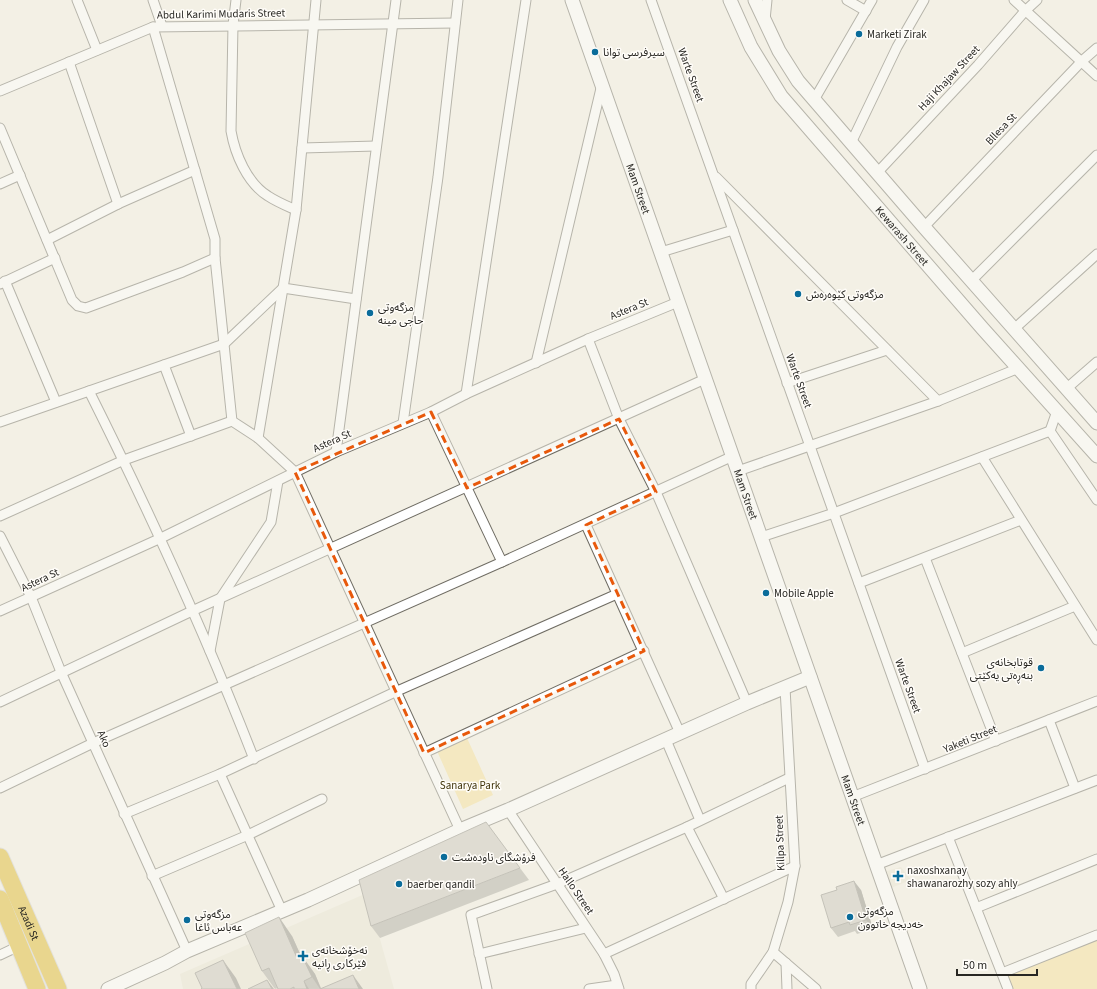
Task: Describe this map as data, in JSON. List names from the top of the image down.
{
  "streets": {
    "highway": ["Azadi St"],
    "street": [
      "Abdul Karimi Mudaris Street",
      "Warte Street",
      "‌Haji Khajaw Street",
      "Bllesa St",
      "Mam Street",
      "Kewarash Street",
      "Astera St",
      "Ako",
      "Yaketi Street",
      "Killpa Street",
      "Hallo Street"
    ]
  },
  "crossings": [
    ["Warte Street", "Yaketi Street"],
    ["‌Haji Khajaw Street", "Kewarash Street"],
    ["Bllesa St", "Kewarash Street"],
    ["Mam Street", "Astera St"],
    ["Mam Street", "Yaketi Street"],
    ["Astera St", "Ako"]
  ],
  "parks": ["Sanarya Park"],
  "places": {
    "other": [
      "Marketi Zirak",
      "سيرفرسى توانا",
      "مزگەوتی کێوەرەش",
      "مزگەوتی حاجی مینە",
      "Mobile Apple",
      "قوتابخانەی بنەڕەتی یەکێتی",
      "فرۆشگای ناوده‌شت",
      "baerber qandil",
      "مزگەوتی خەدیجە خاتوون",
      "مزگەوتی عەباس ئاغا"
    ],
    "health": ["naxoshxanay shawanarozhy sozy ahly", "نەخۆشخانەی فێرکاری ڕانیە"]
  },
  "scale_bar": "50 m"
}
